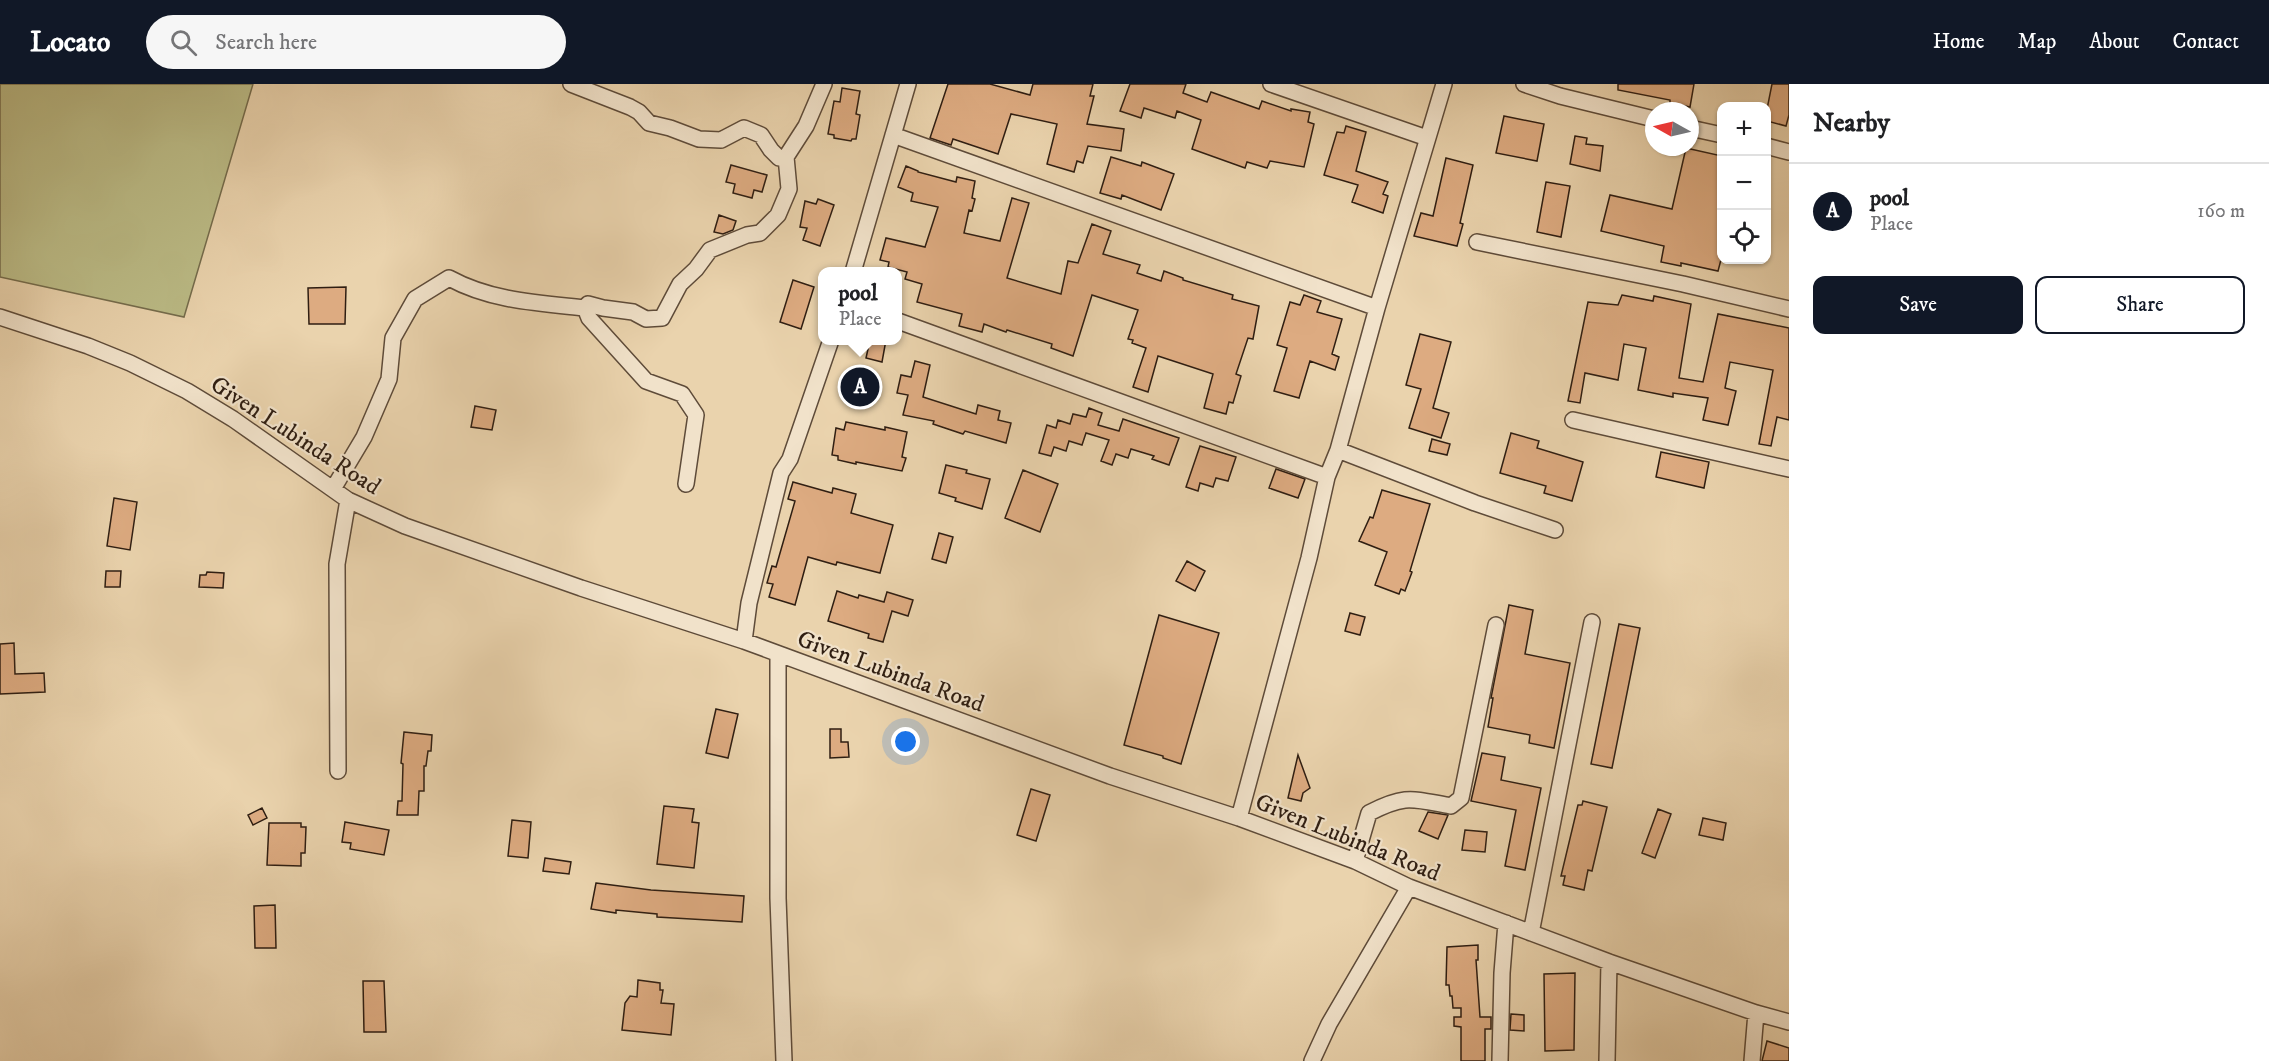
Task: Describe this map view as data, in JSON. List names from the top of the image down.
{
  "streets": {
    "street": ["Given Lubinda Road"]
  },
  "north": "left",
  "page": {
    "header": "Locato",
    "search": "Search here",
    "nav": [
      "Home",
      "Map",
      "About",
      "Contact"
    ],
    "heading": "Nearby",
    "map_buttons": ["+", "−"],
    "list": [
      {
        "mark": "A",
        "name": "pool",
        "note": "Place",
        "value": "160 m"
      }
    ],
    "buttons": ["Save", "Share"],
    "popup": ["pool", "Place"],
    "pins": "A"
  }
}
